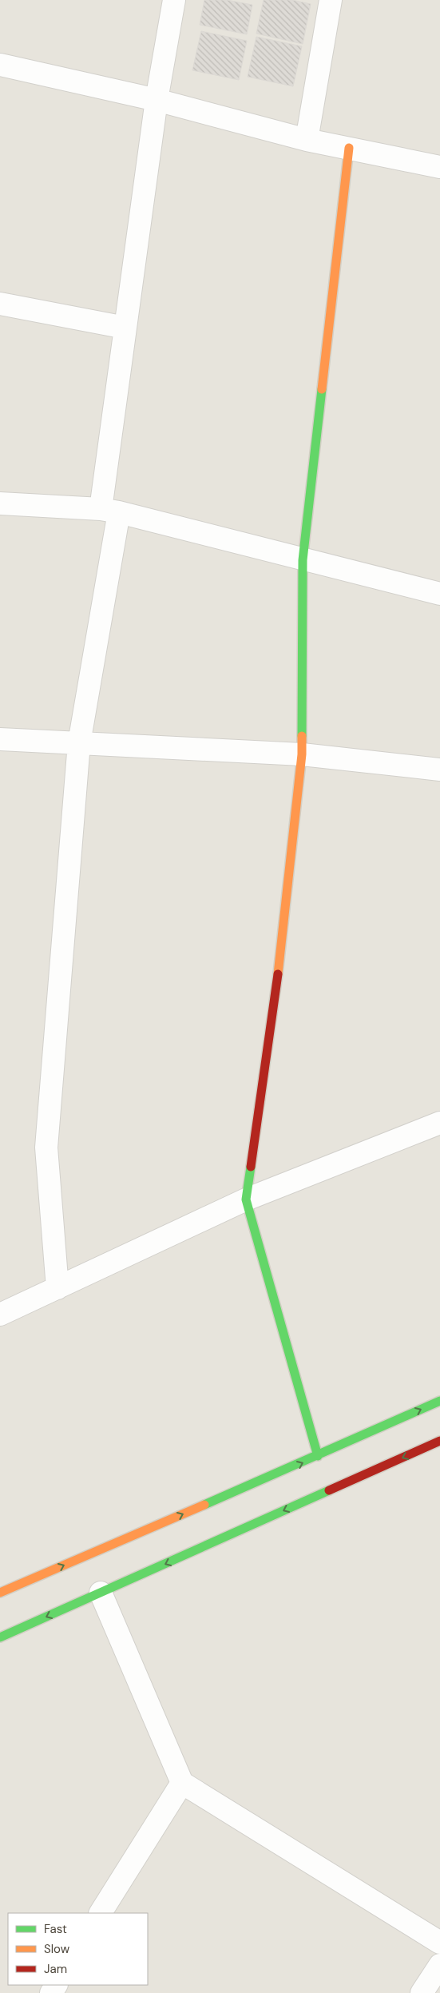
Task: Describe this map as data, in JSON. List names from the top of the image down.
{
  "legend": ["Fast", "Slow", "Jam"]
}
